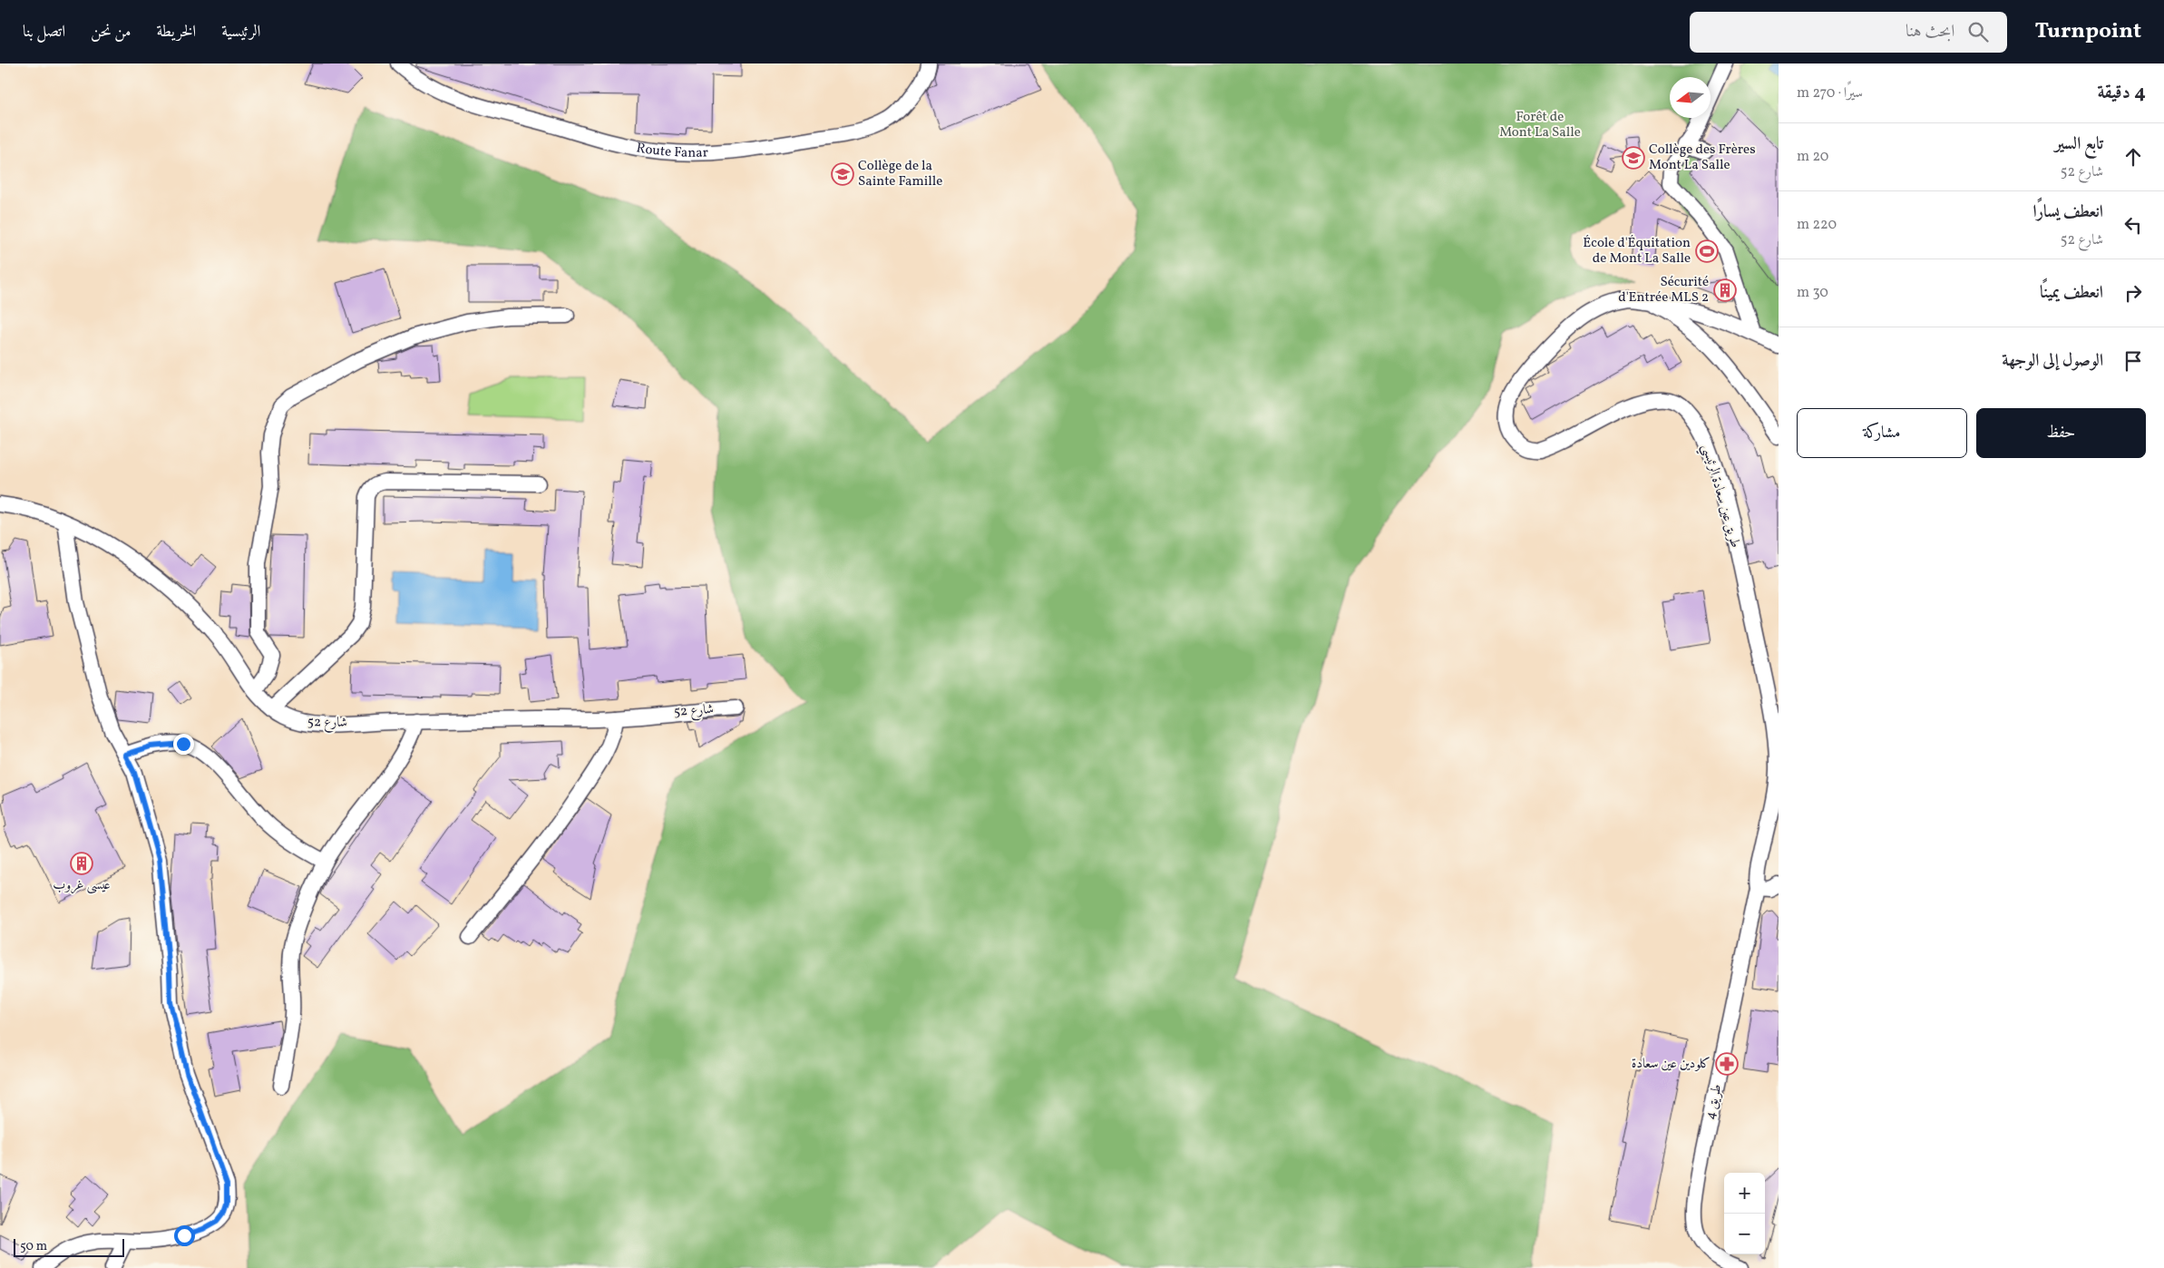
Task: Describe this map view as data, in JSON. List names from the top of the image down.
{
  "streets": {
    "street": [
      "Route Fanar",
      "طريق عين سعادة الرئيسي",
      "شارع 52",
      "طريق 4"
    ]
  },
  "crossings": [
    ["طريق عين سعادة الرئيسي", "طريق 4"]
  ],
  "parks": ["Forêt de Mont La Salle"],
  "places": {
    "school or university": ["Collège des Frères Mont La Salle", "Collège de la Sainte Famille"],
    "sports": ["École d'Équitation de Mont La Salle"],
    "building": ["Sécurité d'Entrée MLS 2", "عيسى غروب"],
    "pharmacy": ["كلودين عين سعادة"]
  },
  "scale_bar": "50 m",
  "north": "left",
  "page": {
    "header": "Turnpoint",
    "search": "ابحث هنا",
    "nav": [
      "الرئيسية",
      "الخريطة",
      "من نحن",
      "اتصل بنا"
    ],
    "heading": ["4 دقيقة", "سيرًا · 270 m"],
    "list": [
      ["تابع السير", "شارع 52", "20 m"],
      ["انعطف يسارًا", "شارع 52", "220 m"],
      ["انعطف يمينًا", "30 m"],
      "الوصول إلى الوجهة"
    ],
    "buttons": ["حفظ", "مشاركة"],
    "map_buttons": ["+", "−"],
    "scale": "50 m"
  }
}
